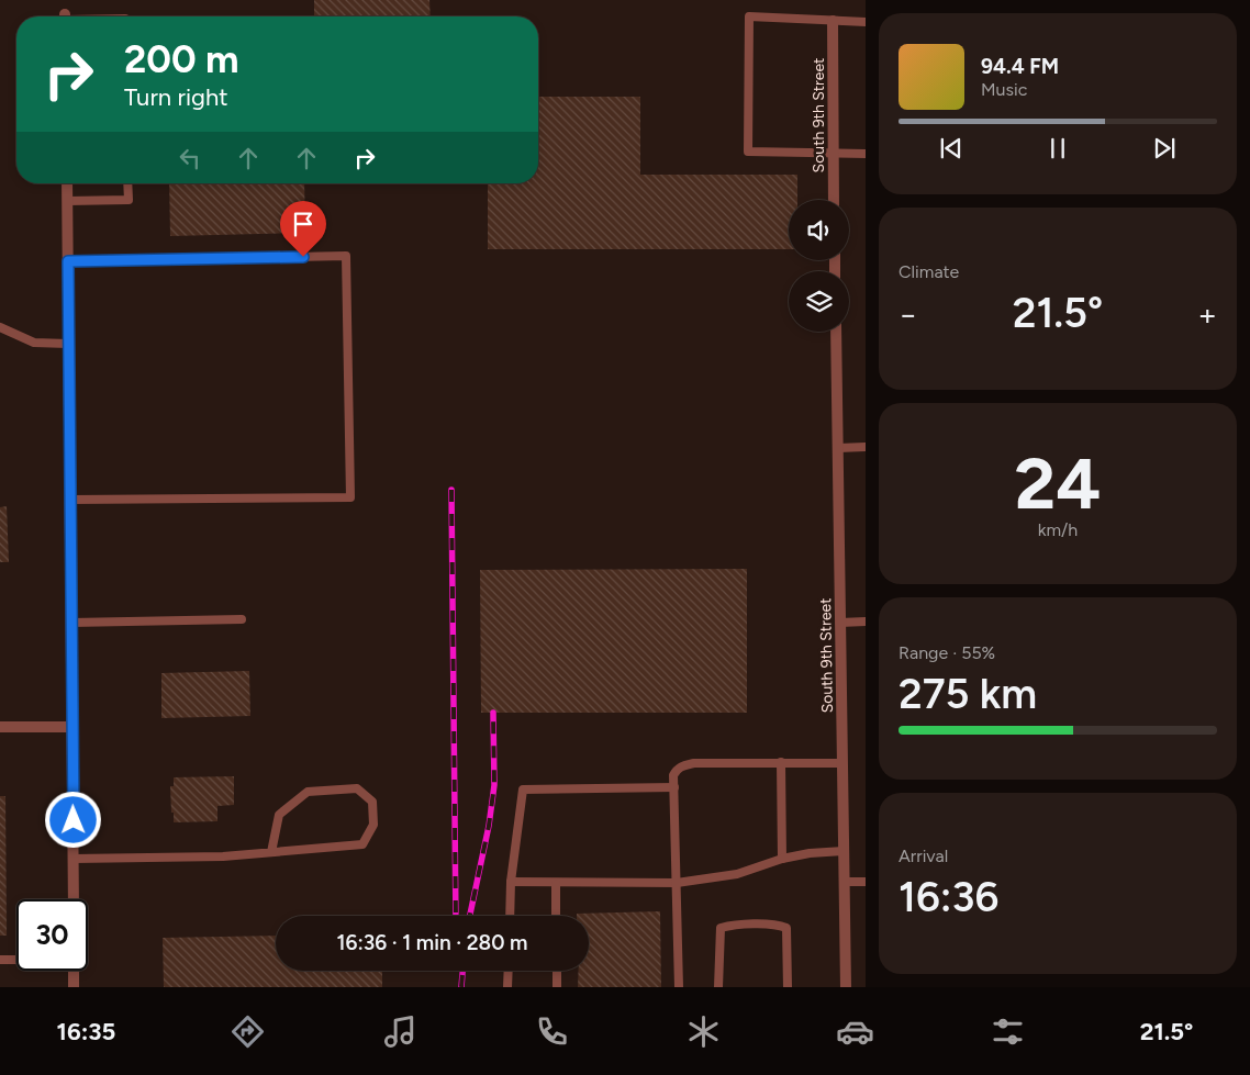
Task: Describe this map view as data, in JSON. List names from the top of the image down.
{
  "streets": {
    "street": ["South 9th Street"]
  },
  "page": {
    "turn": ["200 m", "Turn right"],
    "song": ["94.4 FM", "Music"],
    "tile": [
      "Climate",
      ["24", "km/h"],
      ["Range · 55%", "275 km"],
      ["Arrival", "16:36"]
    ],
    "heat": ["−", "21.5°", "+"],
    "limit": "30",
    "trip": "16:36 · 1 min · 280 m",
    "tabs": ["16:35", "21.5°"]
  }
}
